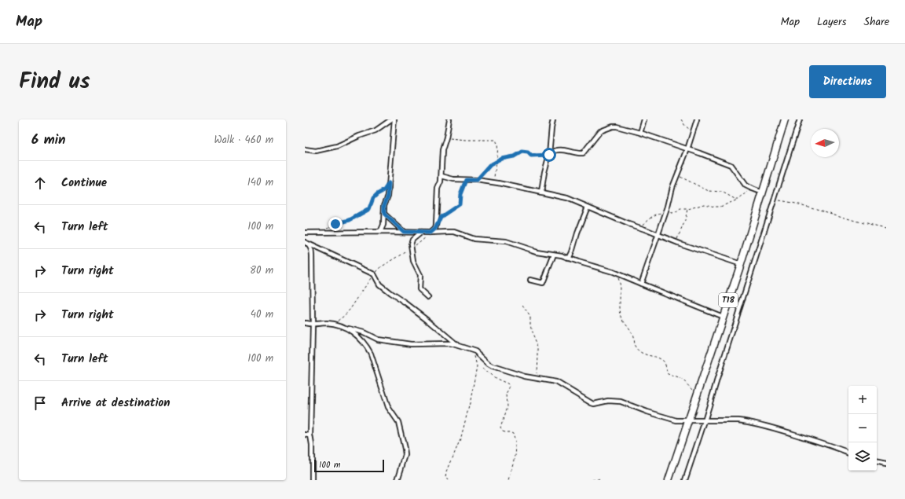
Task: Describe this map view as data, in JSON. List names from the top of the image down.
{
  "streets": {
    "highway": ["T18"]
  },
  "scale_bar": "100 m",
  "north": "left",
  "page": {
    "header": "Map",
    "nav": ["Map", "Layers", "Share"],
    "title": "Find us",
    "buttons": "Directions",
    "heading": ["6 min", "Walk · 460 m"],
    "list": [
      ["Continue", "140 m"],
      ["Turn left", "100 m"],
      ["Turn right", "80 m"],
      ["Turn right", "40 m"],
      ["Turn left", "100 m"],
      "Arrive at destination"
    ],
    "map_buttons": ["+", "−"],
    "scale": "100 m"
  }
}
